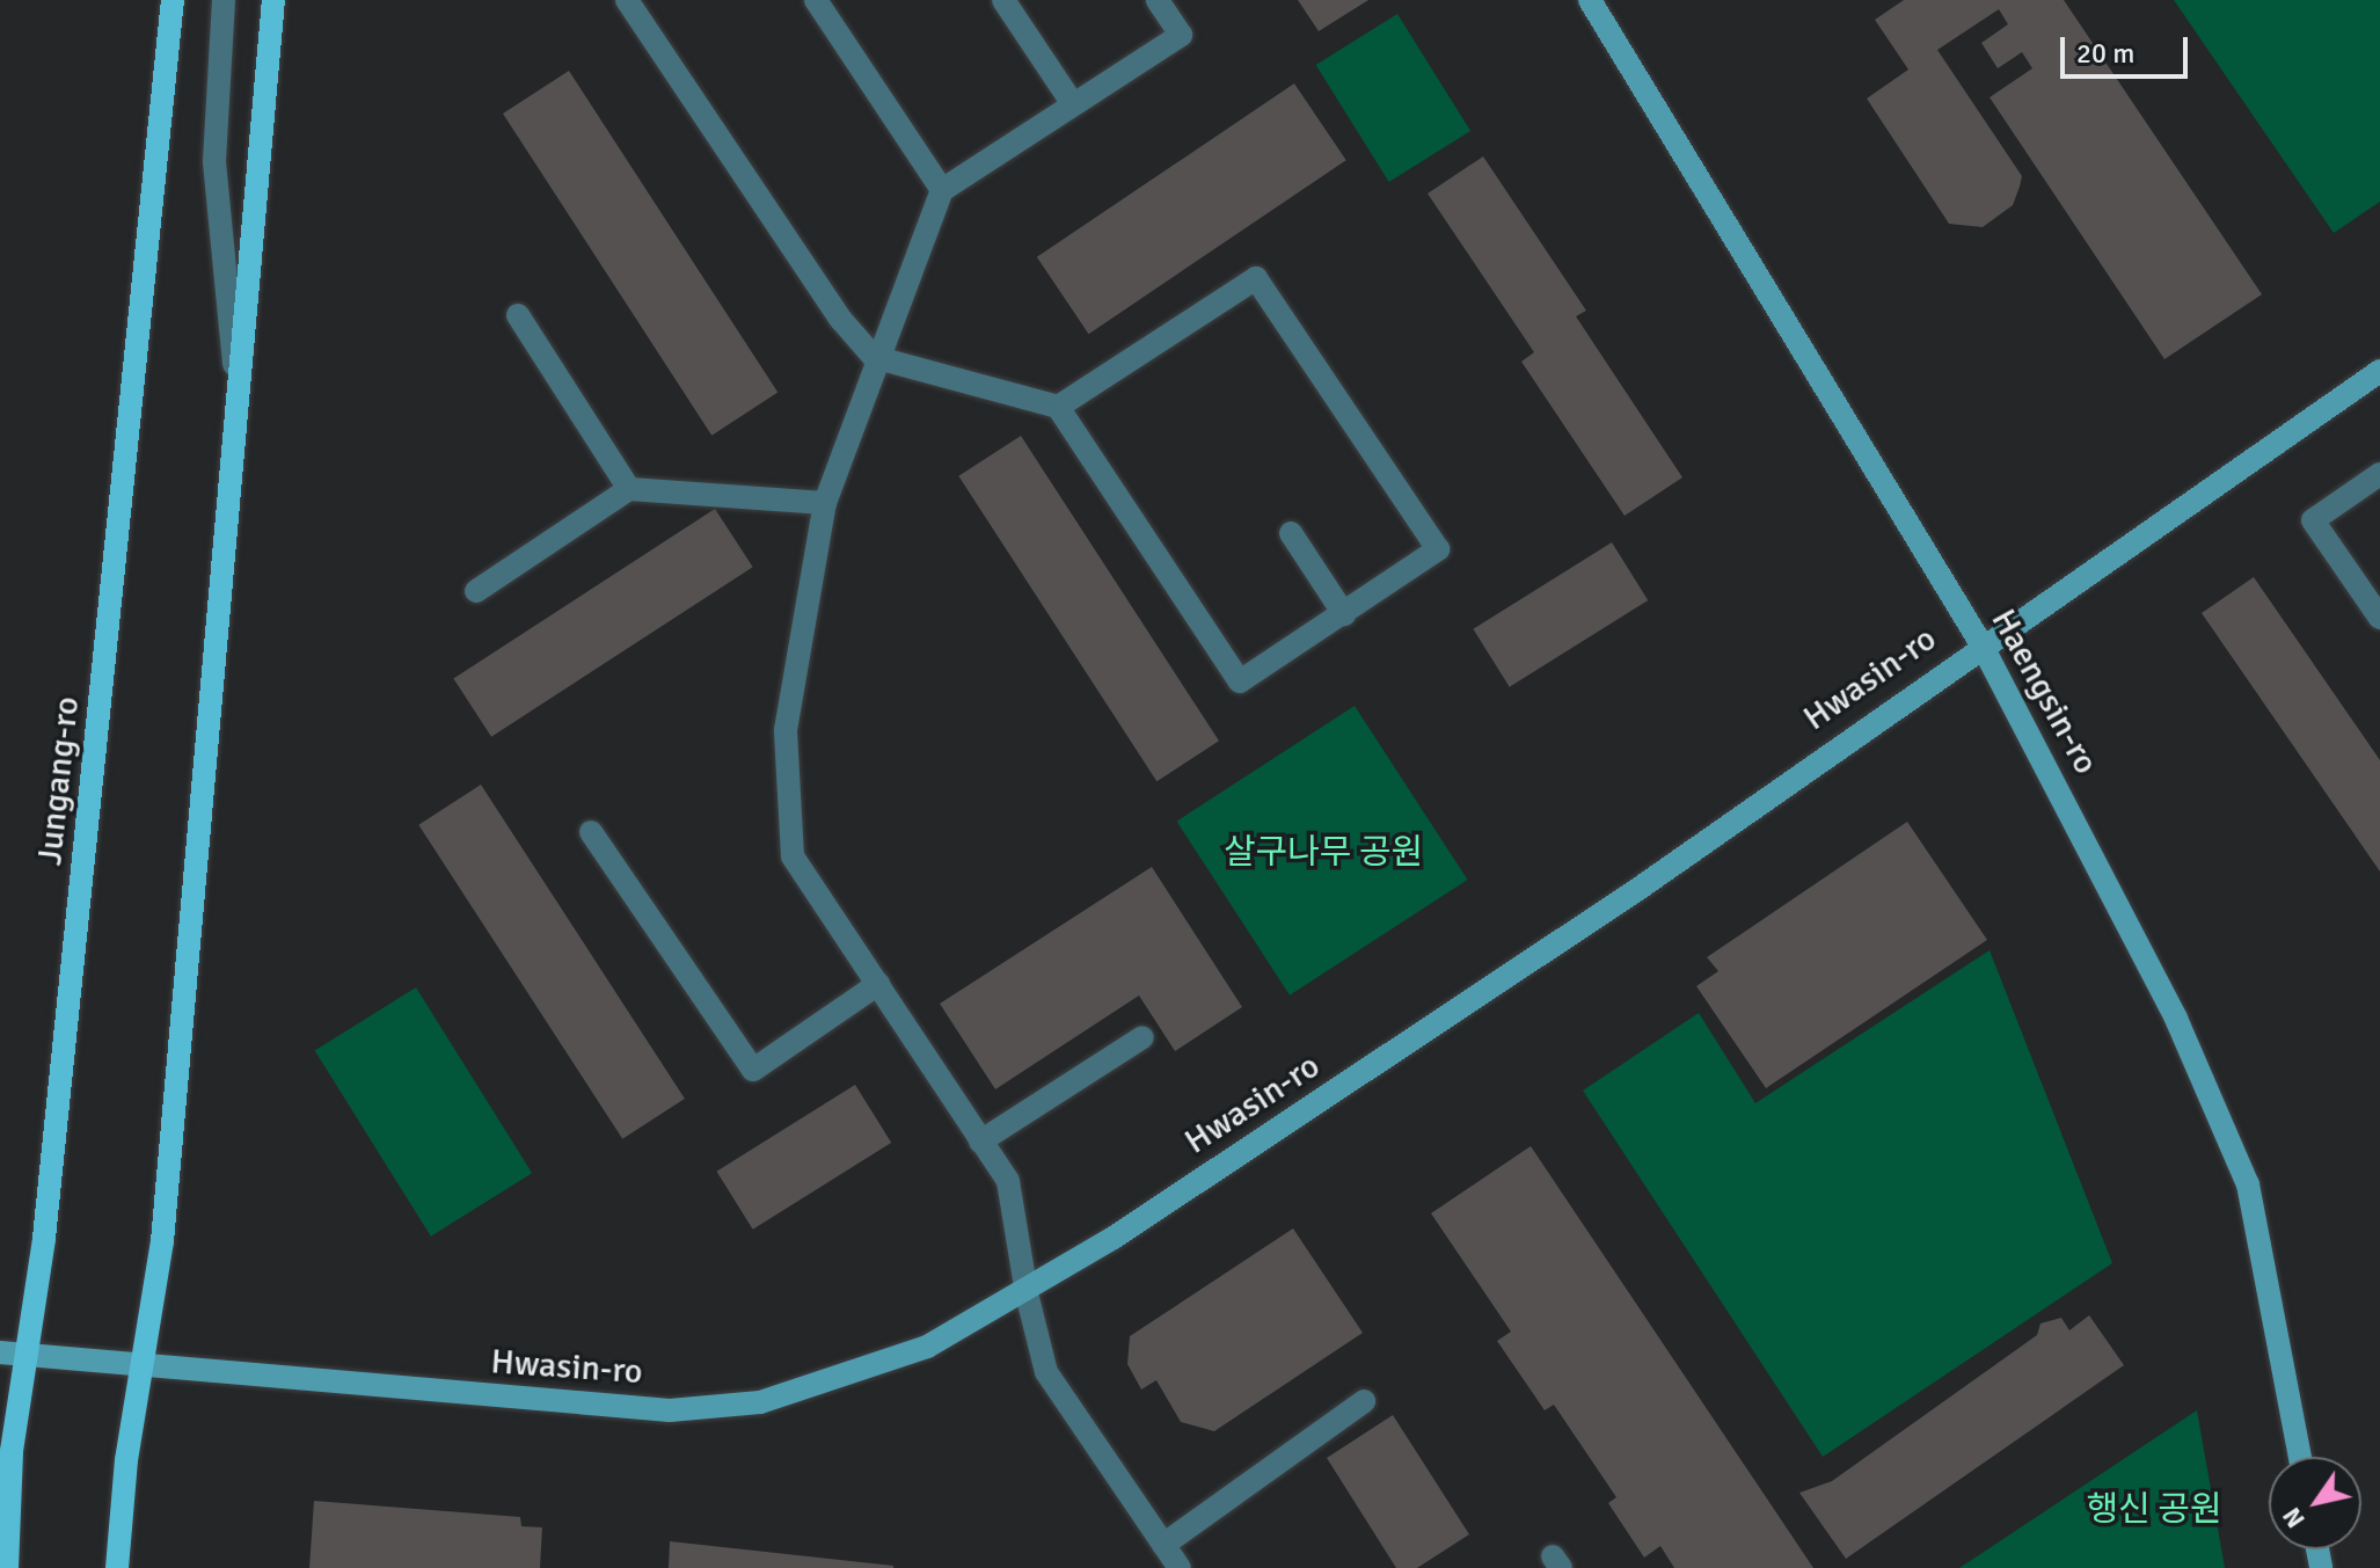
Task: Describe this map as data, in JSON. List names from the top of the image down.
{
  "streets": {
    "main road": ["Hwasin-ro", "Haengsin-ro", "Jungang-ro"]
  },
  "crossings": [
    ["Hwasin-ro", "Haengsin-ro"],
    ["Hwasin-ro", "Jungang-ro"]
  ],
  "parks": ["살구나무 공원", "행신 공원"],
  "scale_bar": "20 m",
  "north": "bottom left"
}
